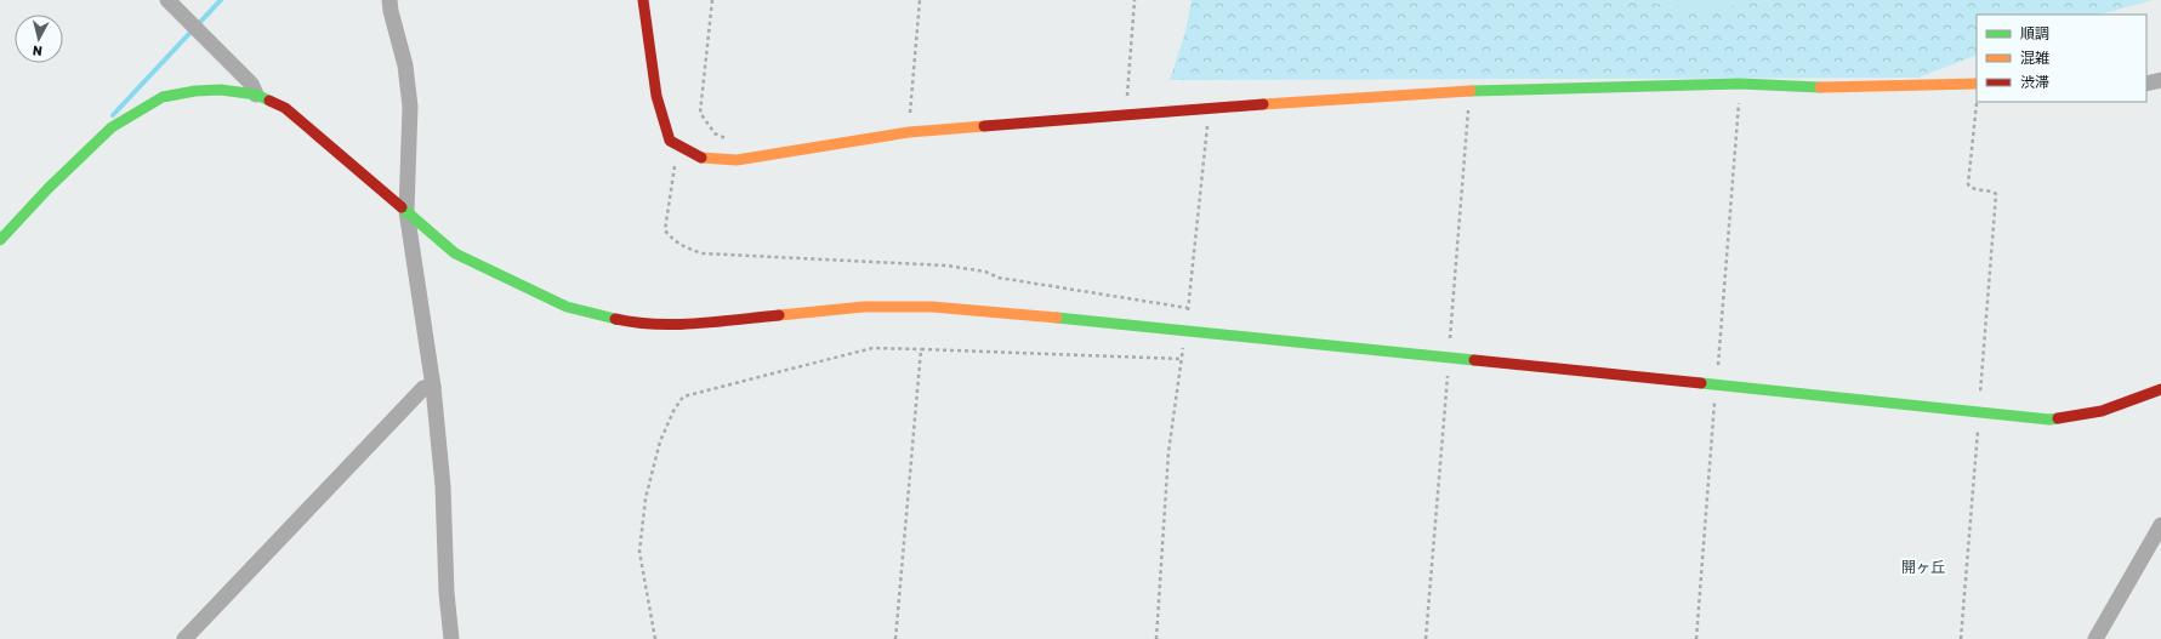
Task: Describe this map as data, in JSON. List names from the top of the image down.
{
  "districts": ["開ヶ丘"],
  "legend": ["順調", "混雑", "渋滞"],
  "north": "bottom"
}
